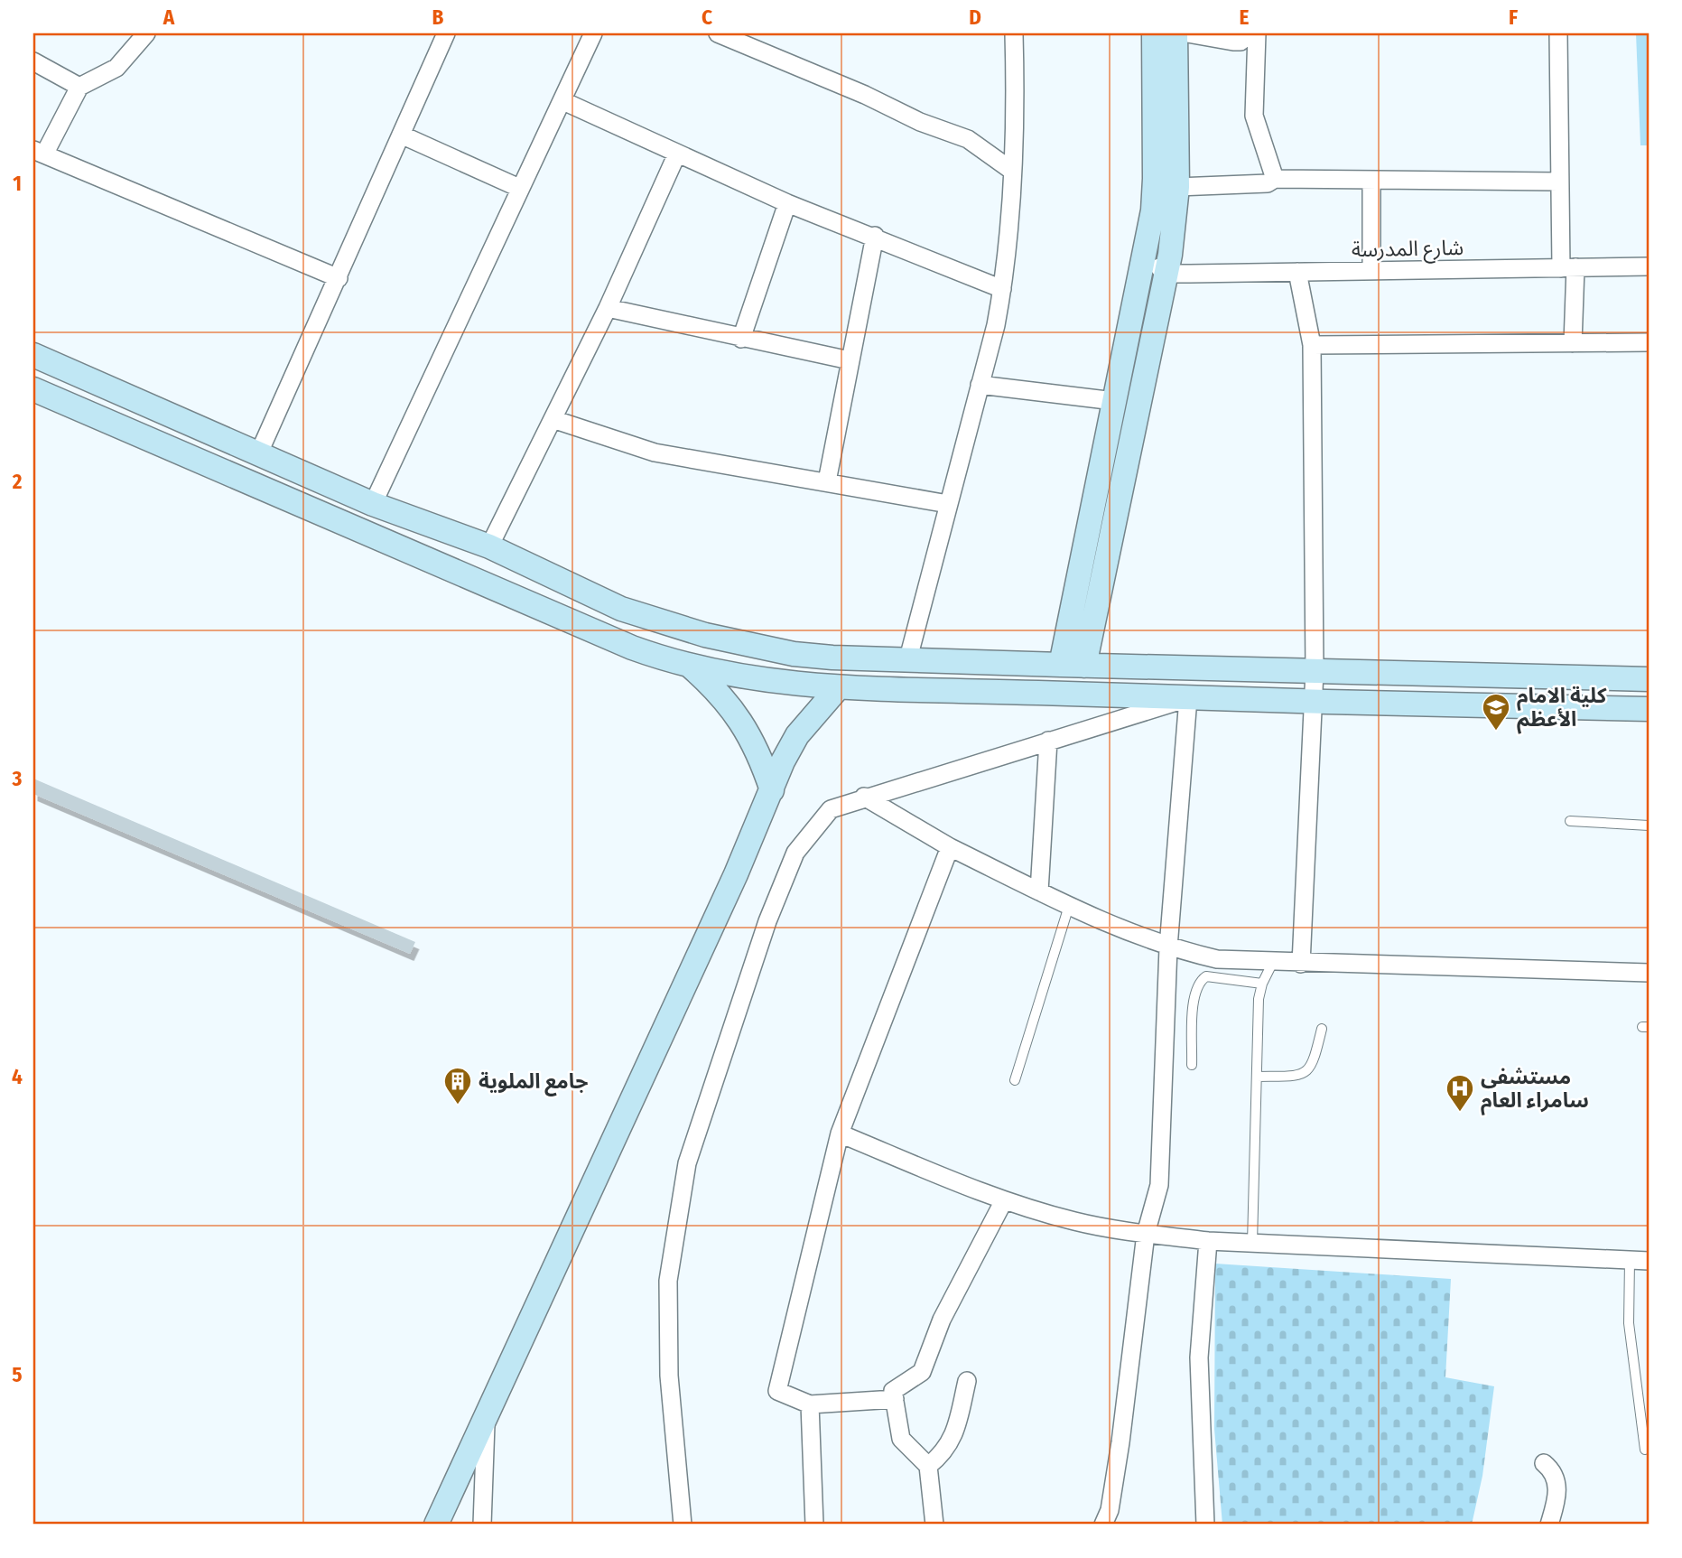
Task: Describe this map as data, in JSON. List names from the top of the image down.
{
  "streets": {
    "street": ["شارع المدرسة"]
  },
  "places": {
    "school or university": ["كلية الامام الأعظم"],
    "building": ["جامع الملوية"],
    "hospital": ["مستشفى سامراء العام"]
  },
  "grid": {
    "columns": [
      "A",
      "B",
      "C",
      "D",
      "E",
      "F"
    ],
    "rows": [
      "1",
      "2",
      "3",
      "4",
      "5"
    ]
  }
}
